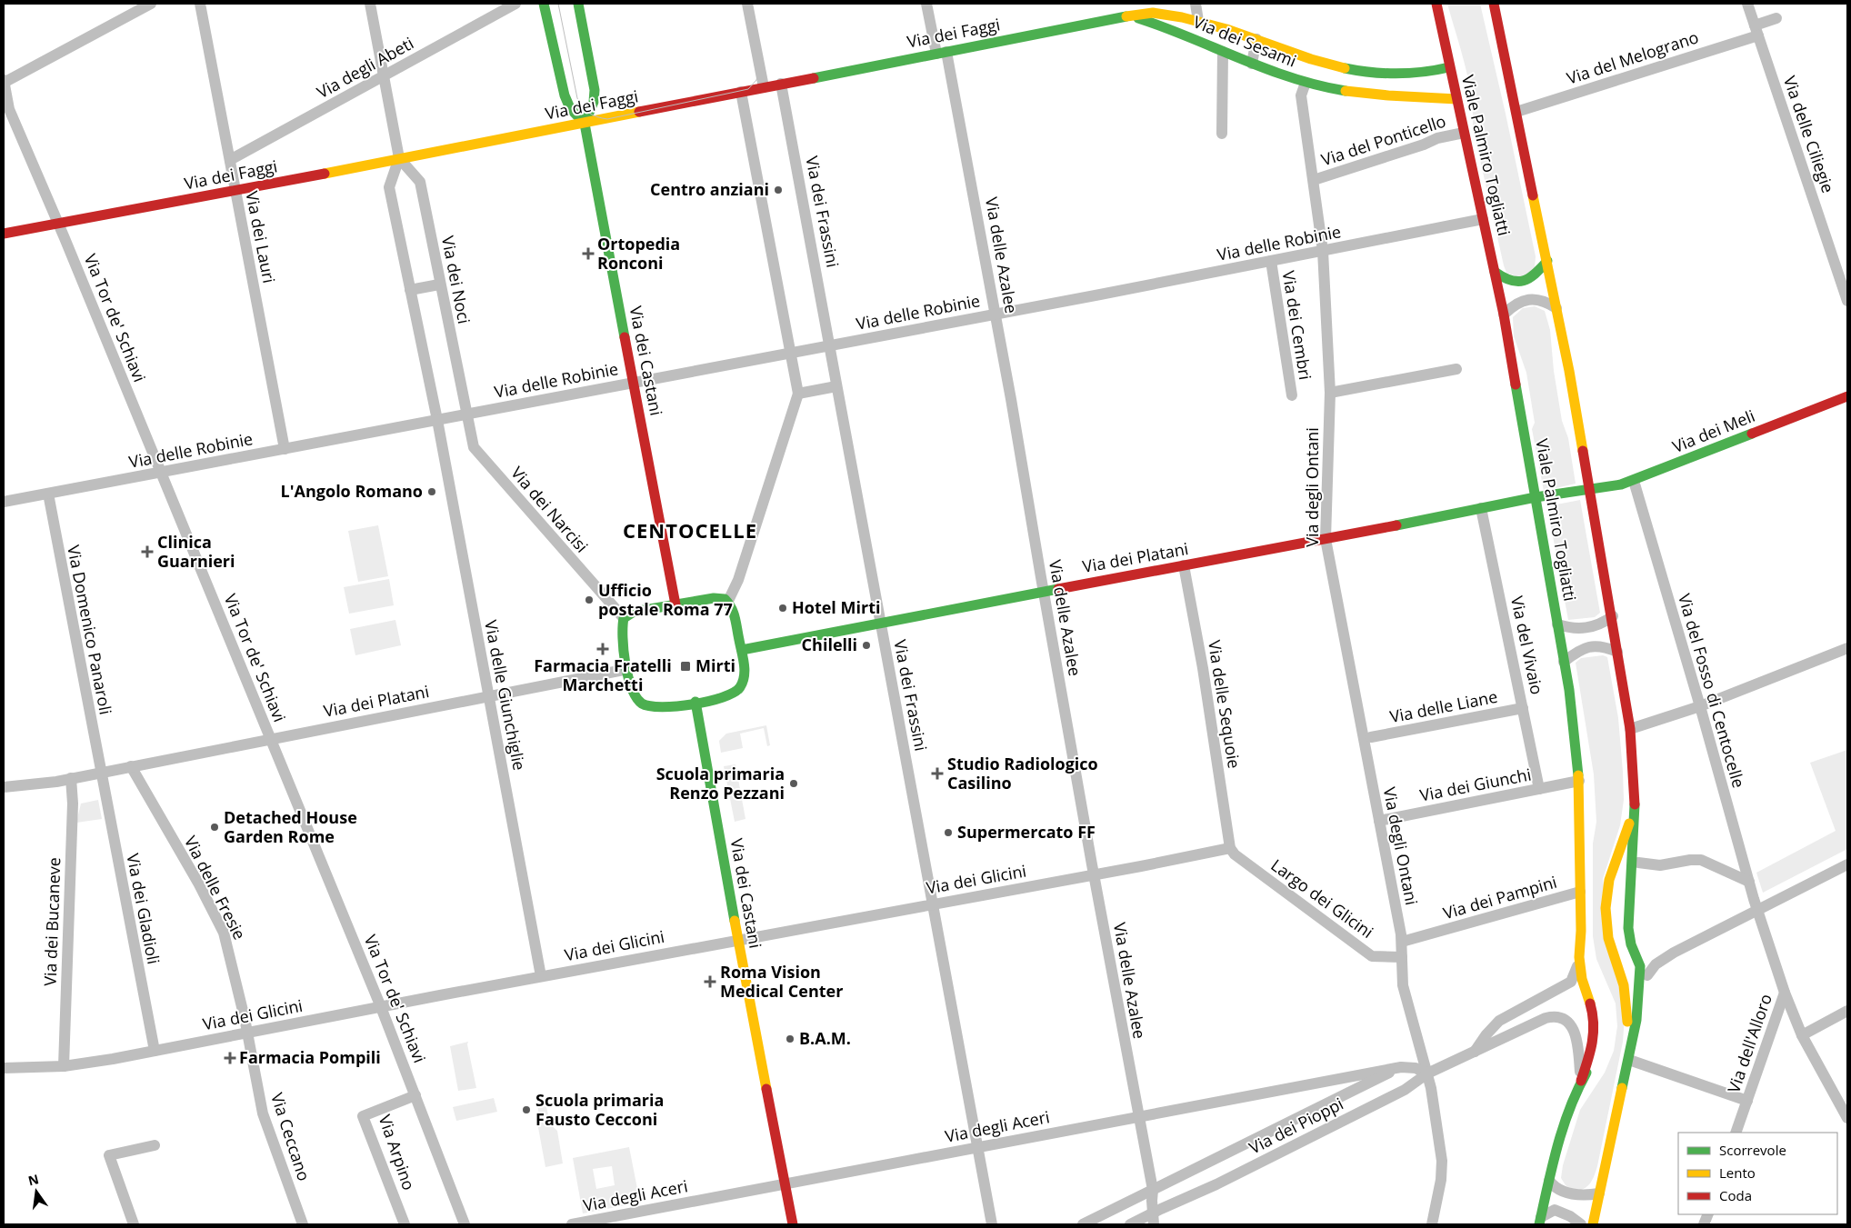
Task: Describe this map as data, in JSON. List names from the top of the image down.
{
  "streets": {
    "street": [
      "Via dei Faggi",
      "Via dei Sesami",
      "Via del Melograno",
      "Via degli Abeti",
      "Via delle Ciliegie",
      "Via del Ponticello",
      "Viale Palmiro Togliatti",
      "Via dei Frassini",
      "Via dei Lauri",
      "Via delle Robinie",
      "Via delle Azalee",
      "Via dei Noci",
      "Via Tor de' Schiavi",
      "Via dei Cembri",
      "Via dei Castani",
      "Via dei Meli",
      "Via degli Ontani",
      "Via dei Narcisi",
      "Via dei Platani",
      "Via Domenico Panaroli",
      "Via del Vivaio",
      "Via del Fosso di Centocelle",
      "Via delle Giunchiglie",
      "Via delle Sequoie",
      "Via delle Liane",
      "Via dei Giunchi",
      "Via dei Glicini",
      "Via delle Fresie",
      "Via dei Pampini",
      "Largo dei Glicini",
      "Via dei Gladioli",
      "Via dei Bucaneve",
      "Via dell'Alloro",
      "Via dei Pioppi",
      "Via degli Aceri",
      "Via Ceccano",
      "Via Arpino"
    ]
  },
  "crossings": [
    ["Via dei Faggi", "Via dei Sesami"],
    ["Via dei Faggi", "Via dei Frassini"],
    ["Via dei Faggi", "Via dei Lauri"],
    ["Via dei Faggi", "Via delle Azalee"],
    ["Via dei Faggi", "Via dei Noci"],
    ["Via dei Faggi", "Via Tor de' Schiavi"],
    ["Via dei Faggi", "Via dei Castani"],
    ["Via dei Sesami", "Viale Palmiro Togliatti"],
    ["Via dei Sesami", "Via degli Ontani"],
    ["Via del Melograno", "Via delle Ciliegie"],
    ["Via degli Abeti", "Via dei Lauri"],
    ["Via del Ponticello", "Viale Palmiro Togliatti"],
    ["Via del Ponticello", "Via degli Ontani"],
    ["Viale Palmiro Togliatti", "Via delle Robinie"],
    ["Viale Palmiro Togliatti", "Via dei Meli"],
    ["Viale Palmiro Togliatti", "Via dei Platani"],
    ["Viale Palmiro Togliatti", "Via dei Giunchi"],
    ["Viale Palmiro Togliatti", "Via dei Pampini"],
    ["Viale Palmiro Togliatti", "Via dei Pioppi"],
    ["Via dei Frassini", "Via delle Robinie"],
    ["Via dei Frassini", "Via dei Platani"],
    ["Via dei Frassini", "Via dei Glicini"],
    ["Via dei Frassini", "Via degli Aceri"],
    ["Via dei Lauri", "Via delle Robinie"],
    ["Via delle Robinie", "Via delle Azalee"],
    ["Via delle Robinie", "Via dei Noci"],
    ["Via delle Robinie", "Via Tor de' Schiavi"],
    ["Via delle Robinie", "Via dei Cembri"],
    ["Via delle Robinie", "Via dei Castani"],
    ["Via delle Robinie", "Via degli Ontani"],
    ["Via delle Robinie", "Via dei Narcisi"],
    ["Via delle Robinie", "Via Domenico Panaroli"],
    ["Via delle Robinie", "Via delle Giunchiglie"],
    ["Via delle Azalee", "Via dei Platani"],
    ["Via delle Azalee", "Via dei Glicini"],
    ["Via delle Azalee", "Via dei Pioppi"],
    ["Via delle Azalee", "Via degli Aceri"],
    ["Via dei Noci", "Via dei Narcisi"],
    ["Via Tor de' Schiavi", "Via dei Platani"],
    ["Via Tor de' Schiavi", "Via dei Glicini"],
    ["Via Tor de' Schiavi", "Via Arpino"],
    ["Via dei Castani", "Via dei Narcisi"],
    ["Via dei Castani", "Via dei Platani"],
    ["Via dei Castani", "Via dei Glicini"],
    ["Via dei Castani", "Via degli Aceri"],
    ["Via dei Meli", "Via dei Platani"],
    ["Via dei Meli", "Via del Fosso di Centocelle"],
    ["Via degli Ontani", "Via dei Platani"],
    ["Via degli Ontani", "Via dei Giunchi"],
    ["Via degli Ontani", "Via dei Pampini"],
    ["Via degli Ontani", "Largo dei Glicini"],
    ["Via degli Ontani", "Via dei Pioppi"],
    ["Via degli Ontani", "Via degli Aceri"],
    ["Via dei Narcisi", "Via dei Platani"],
    ["Via dei Platani", "Via Domenico Panaroli"],
    ["Via dei Platani", "Via del Vivaio"],
    ["Via dei Platani", "Via delle Giunchiglie"],
    ["Via dei Platani", "Via delle Sequoie"],
    ["Via dei Platani", "Via delle Fresie"],
    ["Via dei Platani", "Via dei Gladioli"],
    ["Via dei Platani", "Via dei Bucaneve"],
    ["Via Domenico Panaroli", "Via dei Gladioli"],
    ["Via del Vivaio", "Via delle Liane"],
    ["Via del Vivaio", "Via dei Giunchi"],
    ["Via del Fosso di Centocelle", "Via dell'Alloro"],
    ["Via delle Giunchiglie", "Via dei Glicini"],
    ["Via delle Sequoie", "Via dei Glicini"],
    ["Via delle Sequoie", "Largo dei Glicini"],
    ["Via dei Glicini", "Via delle Fresie"],
    ["Via dei Glicini", "Largo dei Glicini"],
    ["Via dei Glicini", "Via dei Gladioli"],
    ["Via dei Glicini", "Via dei Bucaneve"],
    ["Via dei Glicini", "Via Ceccano"],
    ["Via delle Fresie", "Via Ceccano"],
    ["Via dei Pioppi", "Via degli Aceri"]
  ],
  "districts": ["CENTOCELLE"],
  "places": {
    "other": [
      "Centro anziani",
      "L'Angolo Romano",
      "Ufficio postale Roma 77",
      "Hotel Mirti",
      "Chilelli",
      "Scuola primaria Renzo Pezzani",
      "Detached House Garden Rome",
      "Supermercato FF",
      "B.A.M.",
      "Scuola primaria Fausto Cecconi"
    ],
    "health": [
      "Ortopedia Ronconi",
      "Clinica Guarnieri",
      "Farmacia Fratelli Marchetti",
      "Studio Radiologico Casilino",
      "Roma Vision Medical Center",
      "Farmacia Pompili"
    ],
    "transit": ["Mirti"]
  },
  "legend": ["Scorrevole", "Lento", "Coda"],
  "north": "top"
}
